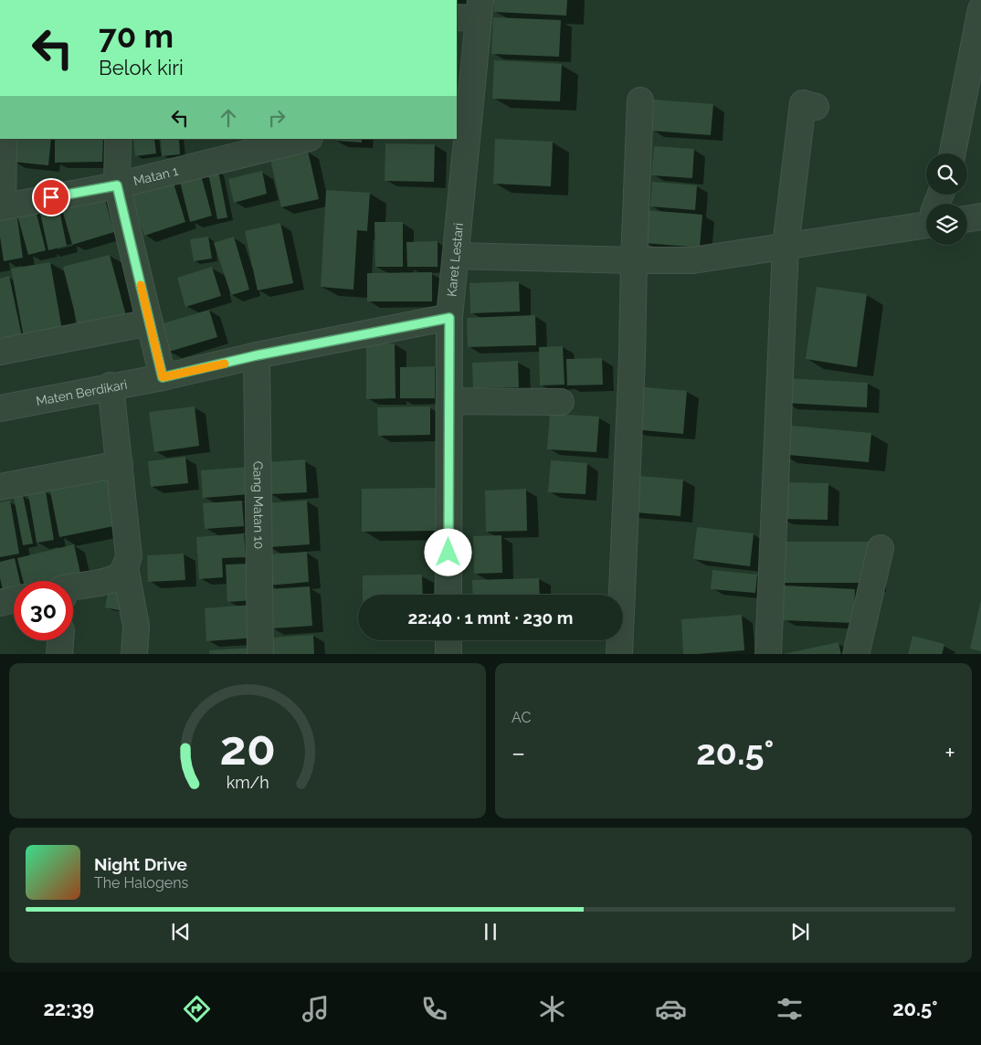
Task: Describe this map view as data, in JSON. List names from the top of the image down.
{
  "streets": {
    "street": [
      "Matan 1",
      "Karet Lestari",
      "Maten Berdikari",
      "Gang Matan 10"
    ]
  },
  "crossings": [
    ["Karet Lestari", "Maten Berdikari"],
    ["Maten Berdikari", "Gang Matan 10"]
  ],
  "page": {
    "turn": ["70 m", "Belok kiri"],
    "limit": "30",
    "trip": "22:40 · 1 mnt · 230 m",
    "tile": "AC",
    "heat": ["−", "20.5°", "+"],
    "song": ["Night Drive", "The Halogens"],
    "tabs": ["22:39", "20.5°"],
    "gauge": ["20", "km/h"]
  }
}
